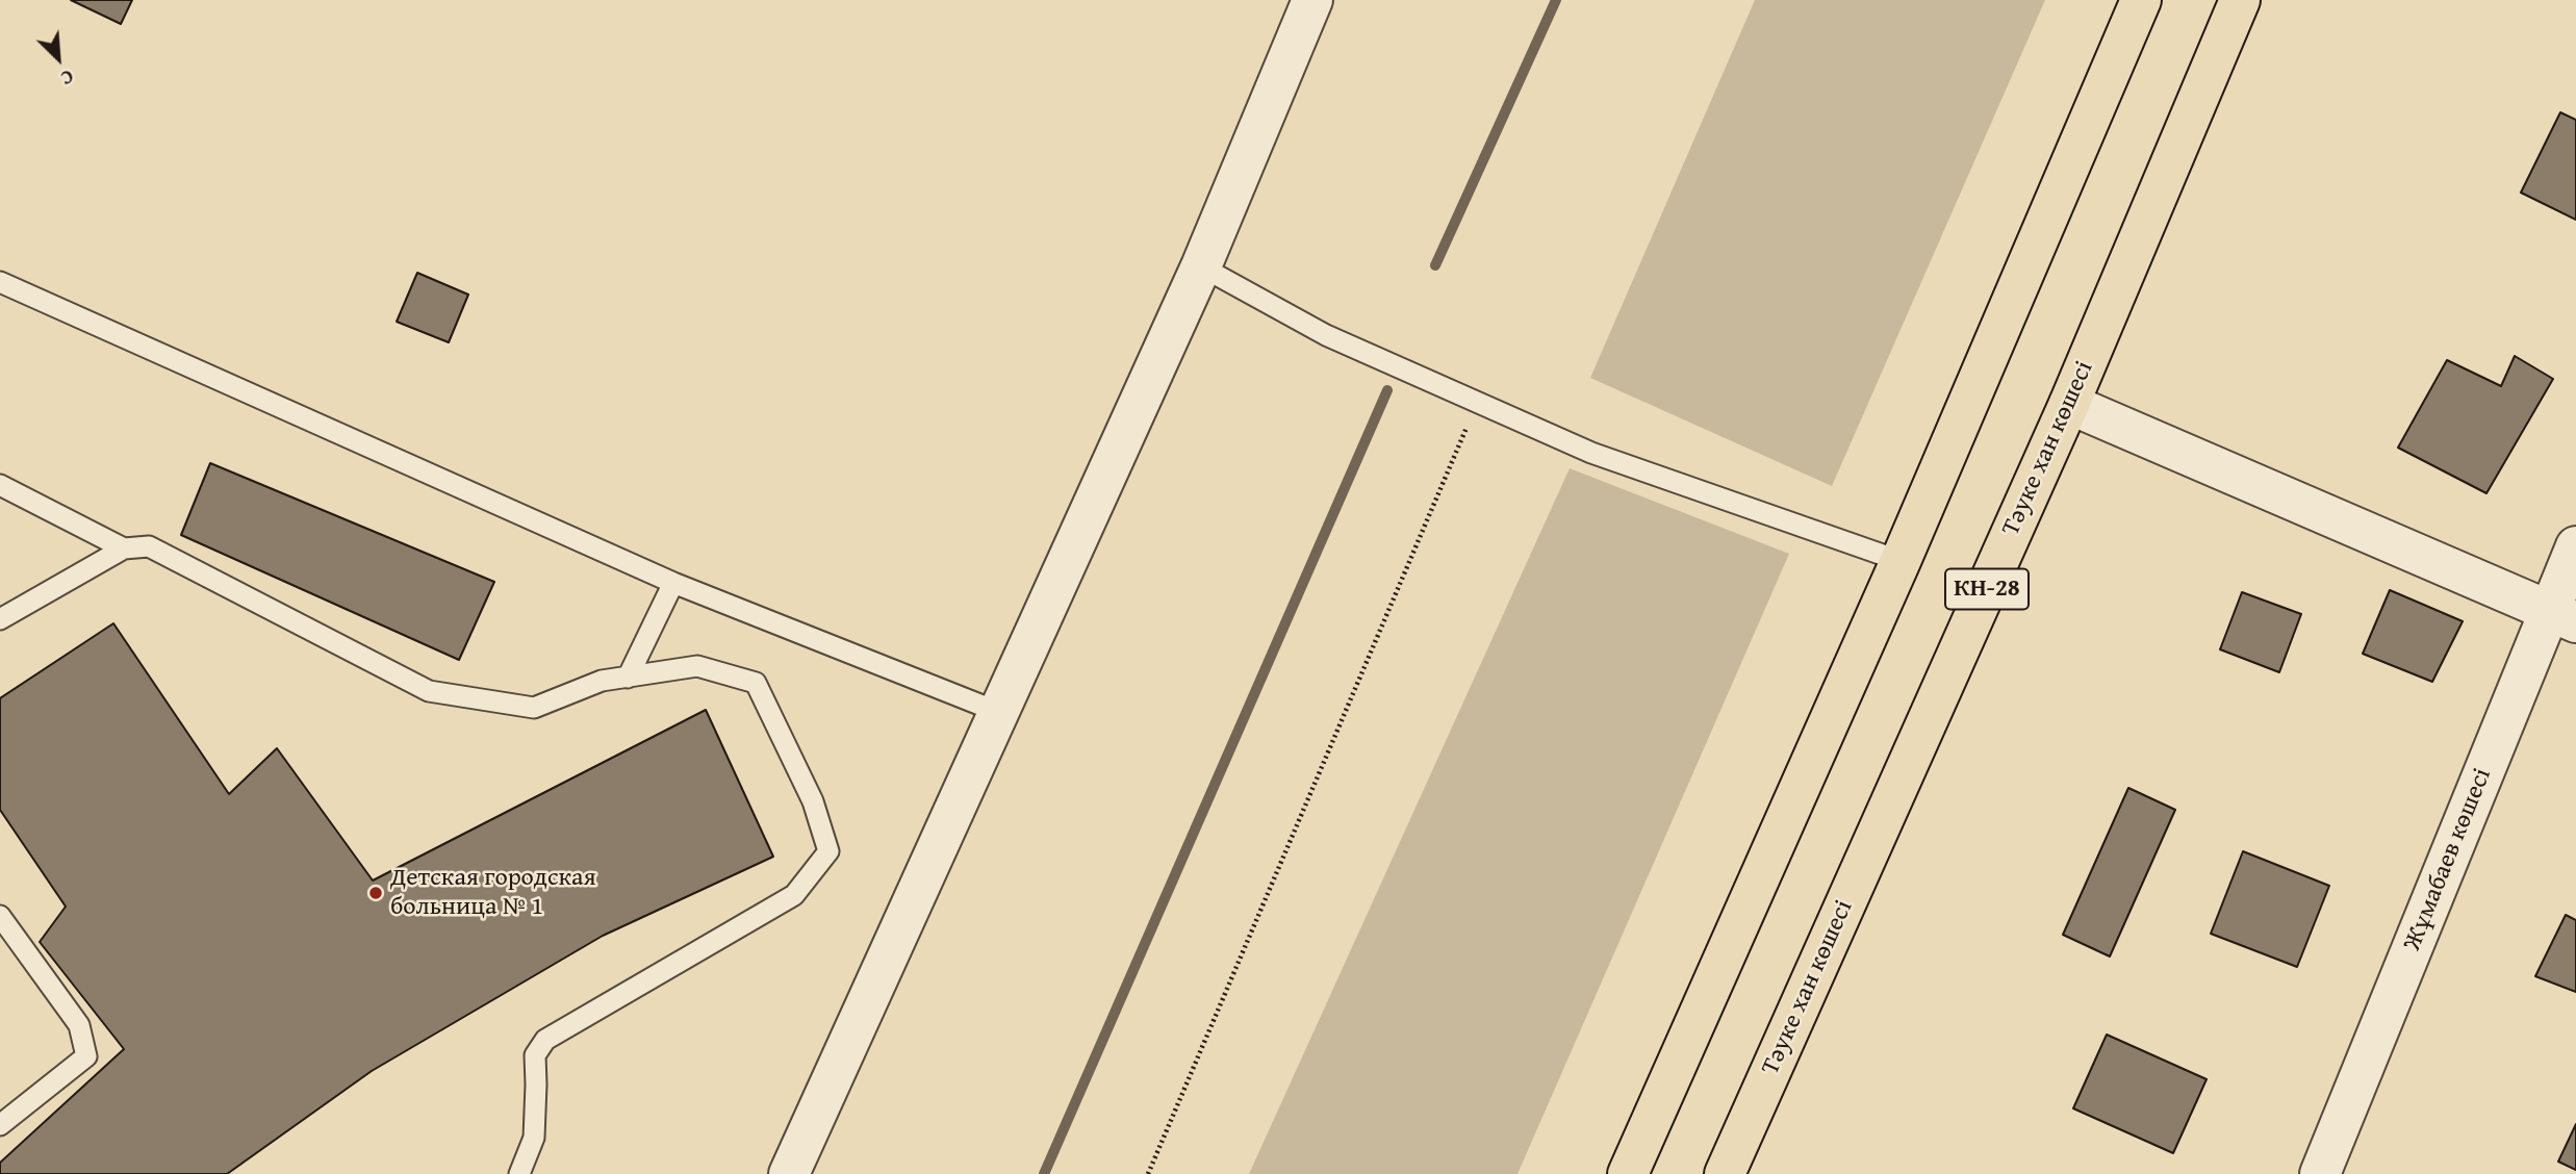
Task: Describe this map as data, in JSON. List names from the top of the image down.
{
  "streets": {
    "main road": ["Тәуке хан көшесі", "КН-28"],
    "street": ["Жұмабаев көшесі"]
  },
  "places": ["Детская городская больница № 1"],
  "north": "bottom right"
}
